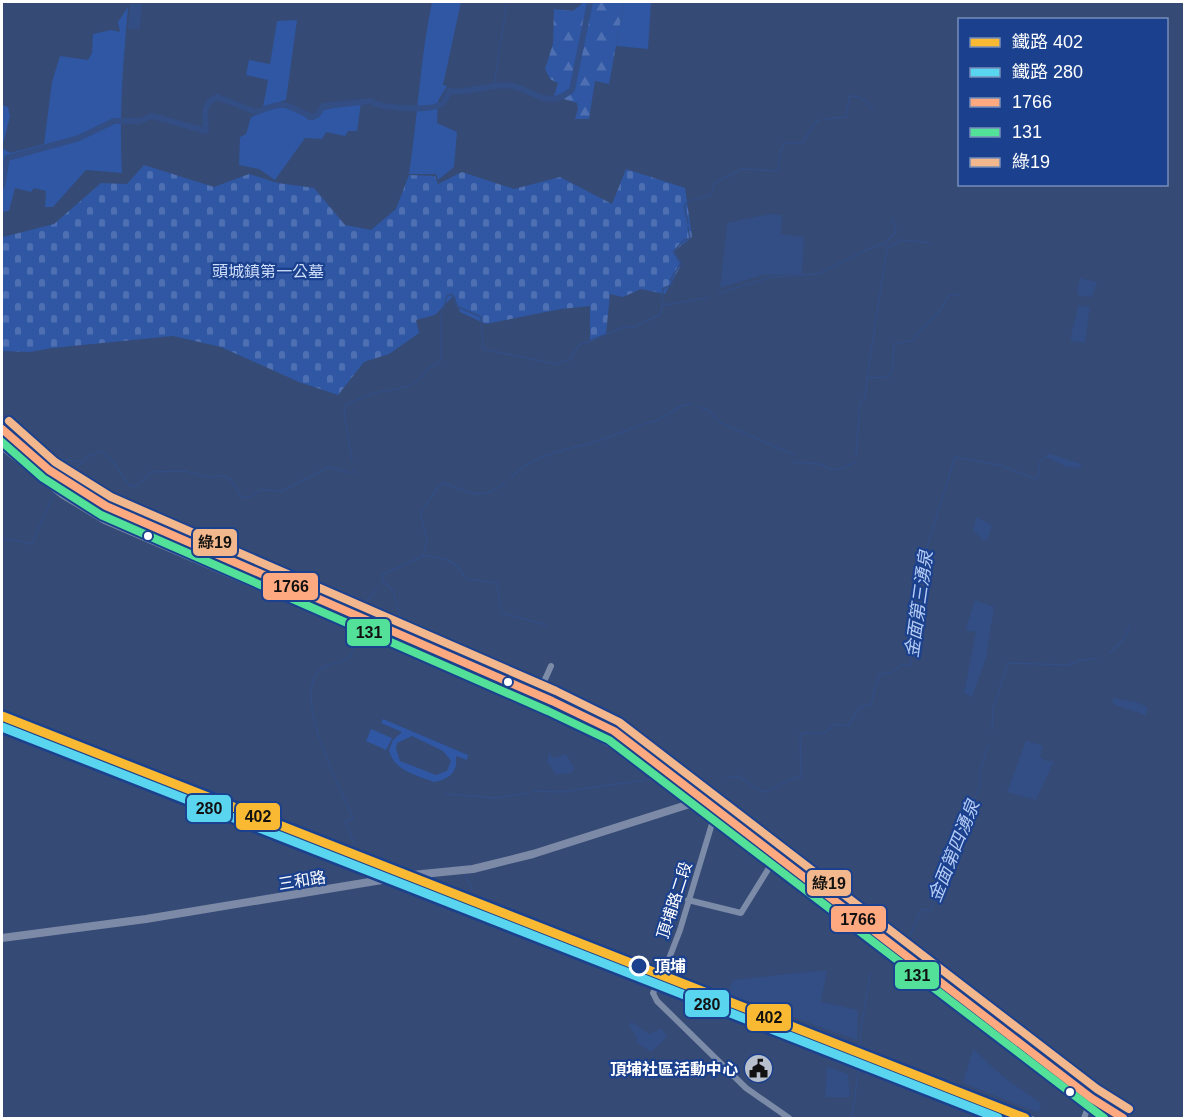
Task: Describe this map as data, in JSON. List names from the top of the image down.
{
  "streets": {
    "main road": ["三和路"],
    "street": ["頂埔路二段"]
  },
  "water": ["金面第三湧泉", "金面第四湧泉"],
  "parks": ["頭城鎮第一公墓"],
  "places": {
    "other": ["頂埔"],
    "public building": ["頂埔社區活動中心"]
  },
  "lines": [
    "transit line 綠19",
    "transit line 1766",
    "transit line 131",
    "rail line 402",
    "rail line 280"
  ],
  "legend": [
    "鐵路 402",
    "鐵路 280",
    "1766",
    "131",
    "綠19"
  ]
}
